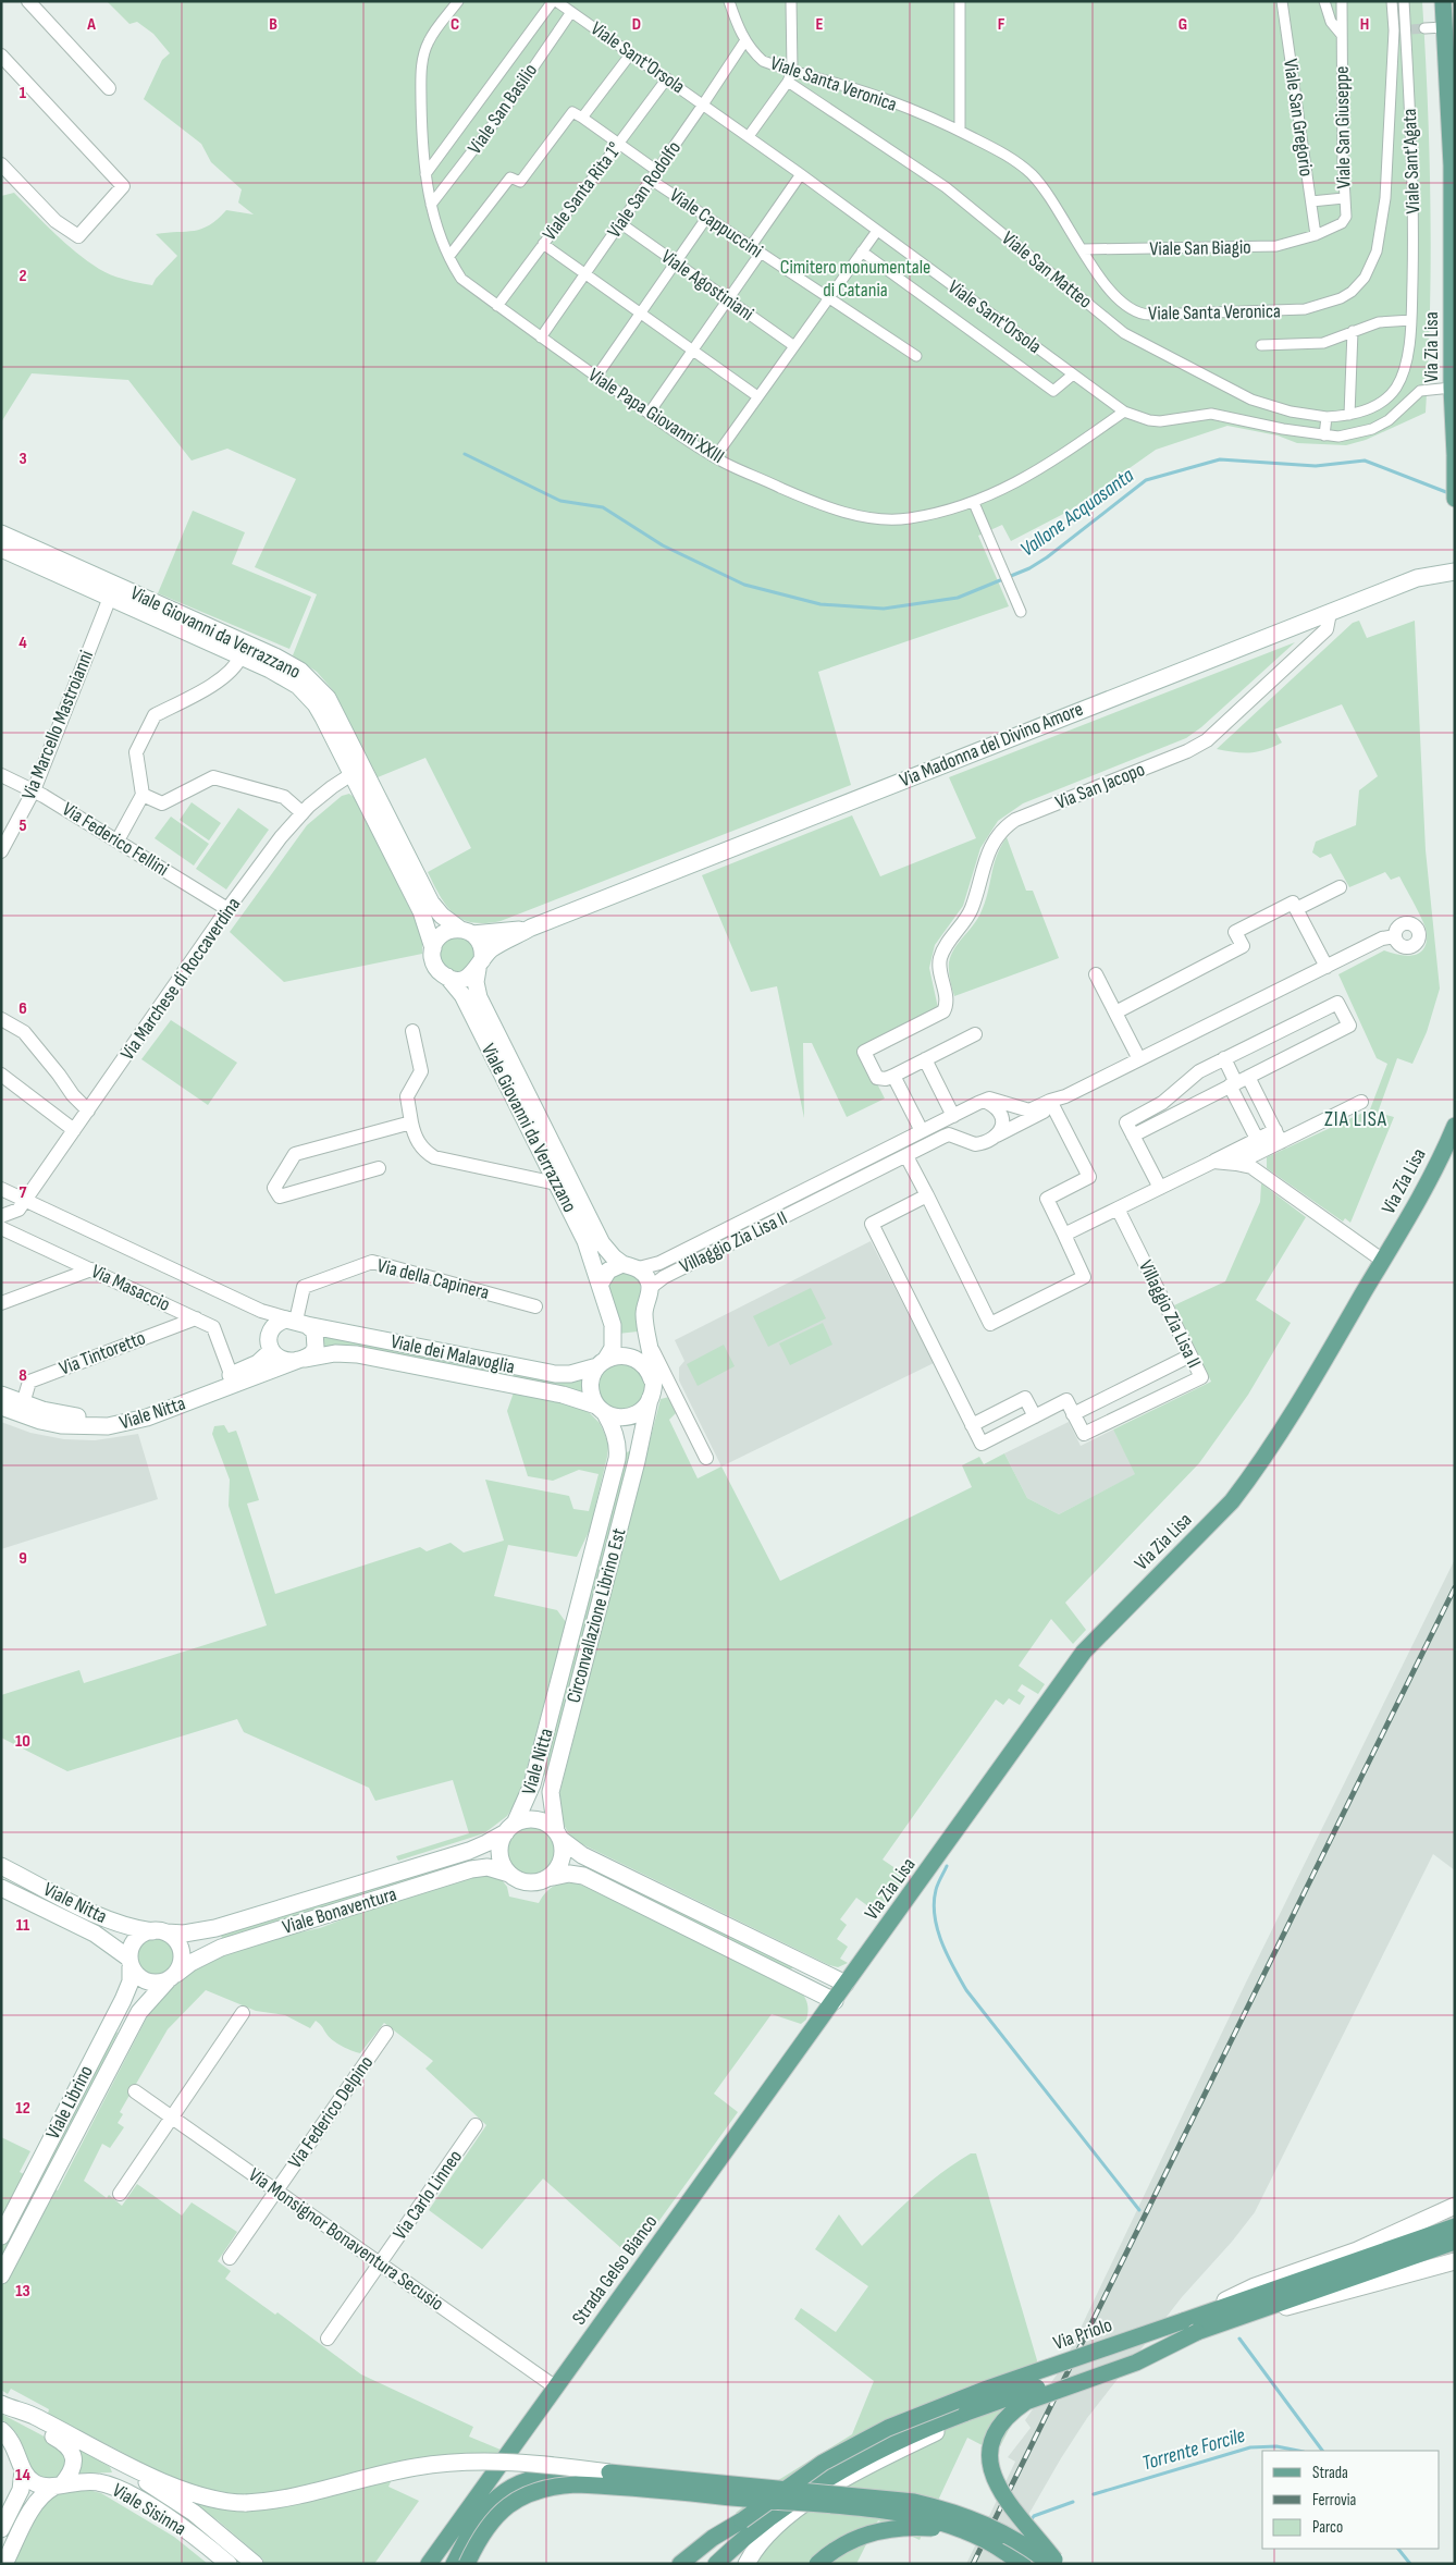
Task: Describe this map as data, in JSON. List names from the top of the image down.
{
  "streets": {
    "main road": [
      "Via Zia Lisa",
      "Viale Giovanni da Verrazzano",
      "Via Madonna del Divino Amore",
      "Viale dei Malavoglia",
      "Viale Nitta",
      "Circonvallazione Librino Est",
      "Viale Bonaventura",
      "Viale Librino",
      "Strada Gelso Bianco",
      "Via Priolo",
      "Viale Sisinna"
    ],
    "street": [
      "Viale Sant'Orsola",
      "Viale Santa Veronica",
      "Viale San Basilio",
      "Viale San Gregorio",
      "Viale San Giuseppe",
      "Viale Sant'Agata",
      "Viale San Rodolfo",
      "Viale Santa Rita 1°",
      "Viale Cappuccini",
      "Viale San Biagio",
      "Viale San Matteo",
      "Viale Agostiniani",
      "Viale Papa Giovanni XXIII",
      "Via Marcello Mastroianni",
      "Via San Jacopo",
      "Via Federico Fellini",
      "Via Marchese di Roccaverdina",
      "Villaggio Zia Lisa II",
      "Via della Capinera",
      "Via Masaccio",
      "Via Tintoretto",
      "Via Federico Delpino",
      "Via Carlo Linneo",
      "Via Monsignor Bonaventura Secusio"
    ]
  },
  "crossings": [
    ["Viale Sant'Orsola", "Viale San Basilio"],
    ["Viale Sant'Orsola", "Viale San Rodolfo"],
    ["Viale Sant'Orsola", "Viale Santa Rita 1°"],
    ["Viale Sant'Orsola", "Via Zia Lisa"],
    ["Viale Sant'Orsola", "Viale Papa Giovanni XXIII"],
    ["Viale Santa Veronica", "Viale San Rodolfo"],
    ["Viale Santa Veronica", "Viale San Biagio"],
    ["Viale San Basilio", "Viale Papa Giovanni XXIII"],
    ["Viale San Gregorio", "Viale San Giuseppe"],
    ["Viale San Gregorio", "Viale San Biagio"],
    ["Viale San Giuseppe", "Viale San Biagio"],
    ["Viale Sant'Agata", "Viale San Matteo"],
    ["Viale San Rodolfo", "Viale Cappuccini"],
    ["Viale San Rodolfo", "Viale Agostiniani"],
    ["Viale San Rodolfo", "Viale Papa Giovanni XXIII"],
    ["Viale Santa Rita 1°", "Viale Cappuccini"],
    ["Viale Santa Rita 1°", "Viale Papa Giovanni XXIII"],
    ["Via Zia Lisa", "Strada Gelso Bianco"],
    ["Viale Giovanni da Verrazzano", "Via Marcello Mastroianni"],
    ["Viale Giovanni da Verrazzano", "Via Marchese di Roccaverdina"],
    ["Viale Giovanni da Verrazzano", "Villaggio Zia Lisa II"],
    ["Viale Giovanni da Verrazzano", "Viale dei Malavoglia"],
    ["Viale Giovanni da Verrazzano", "Viale Nitta"],
    ["Viale Giovanni da Verrazzano", "Circonvallazione Librino Est"],
    ["Via Marcello Mastroianni", "Via Federico Fellini"],
    ["Via Madonna del Divino Amore", "Via San Jacopo"],
    ["Via Federico Fellini", "Via Marchese di Roccaverdina"],
    ["Villaggio Zia Lisa II", "Circonvallazione Librino Est"],
    ["Via della Capinera", "Viale dei Malavoglia"],
    ["Via della Capinera", "Viale Nitta"],
    ["Via Masaccio", "Via Tintoretto"],
    ["Via Tintoretto", "Viale Nitta"],
    ["Viale dei Malavoglia", "Viale Nitta"],
    ["Viale dei Malavoglia", "Circonvallazione Librino Est"],
    ["Viale Nitta", "Circonvallazione Librino Est"],
    ["Viale Nitta", "Viale Bonaventura"],
    ["Viale Nitta", "Viale Librino"],
    ["Circonvallazione Librino Est", "Viale Bonaventura"],
    ["Viale Bonaventura", "Viale Librino"],
    ["Via Federico Delpino", "Via Monsignor Bonaventura Secusio"],
    ["Via Carlo Linneo", "Via Monsignor Bonaventura Secusio"],
    ["Via Monsignor Bonaventura Secusio", "Strada Gelso Bianco"]
  ],
  "districts": ["ZIA LISA"],
  "water": ["Vallone Acquasanta", "Torrente Forcile"],
  "parks": ["Cimitero monumentale di Catania"],
  "legend": ["Strada", "Ferrovia", "Parco"],
  "grid": {
    "columns": [
      "A",
      "B",
      "C",
      "D",
      "E",
      "F",
      "G",
      "H"
    ],
    "rows": [
      "1",
      "2",
      "3",
      "4",
      "5",
      "6",
      "7",
      "8",
      "9",
      "10",
      "11",
      "12",
      "13",
      "14"
    ]
  }
}
